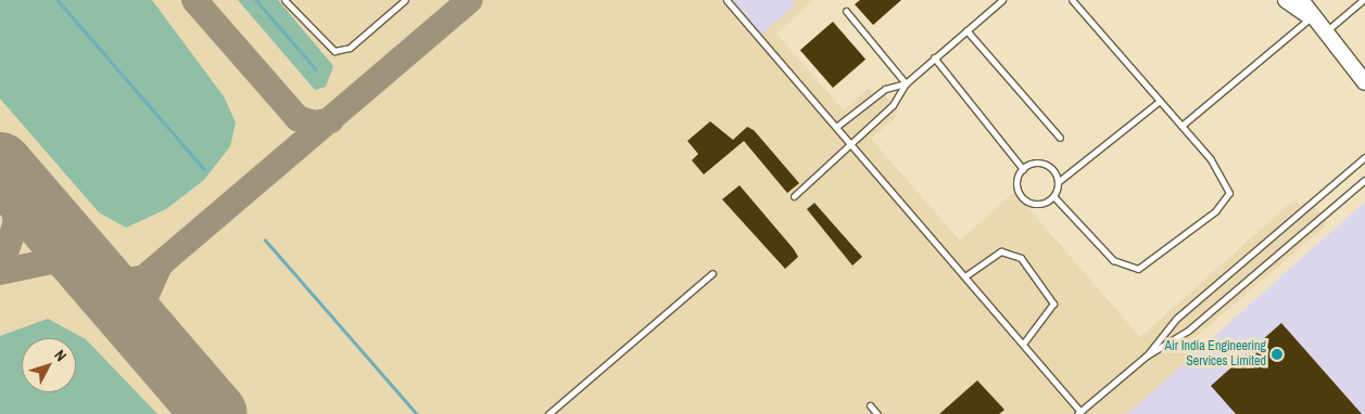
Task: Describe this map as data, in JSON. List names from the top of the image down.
{
  "places": ["Air India Engineering Services Limited"],
  "north": "top right"
}
